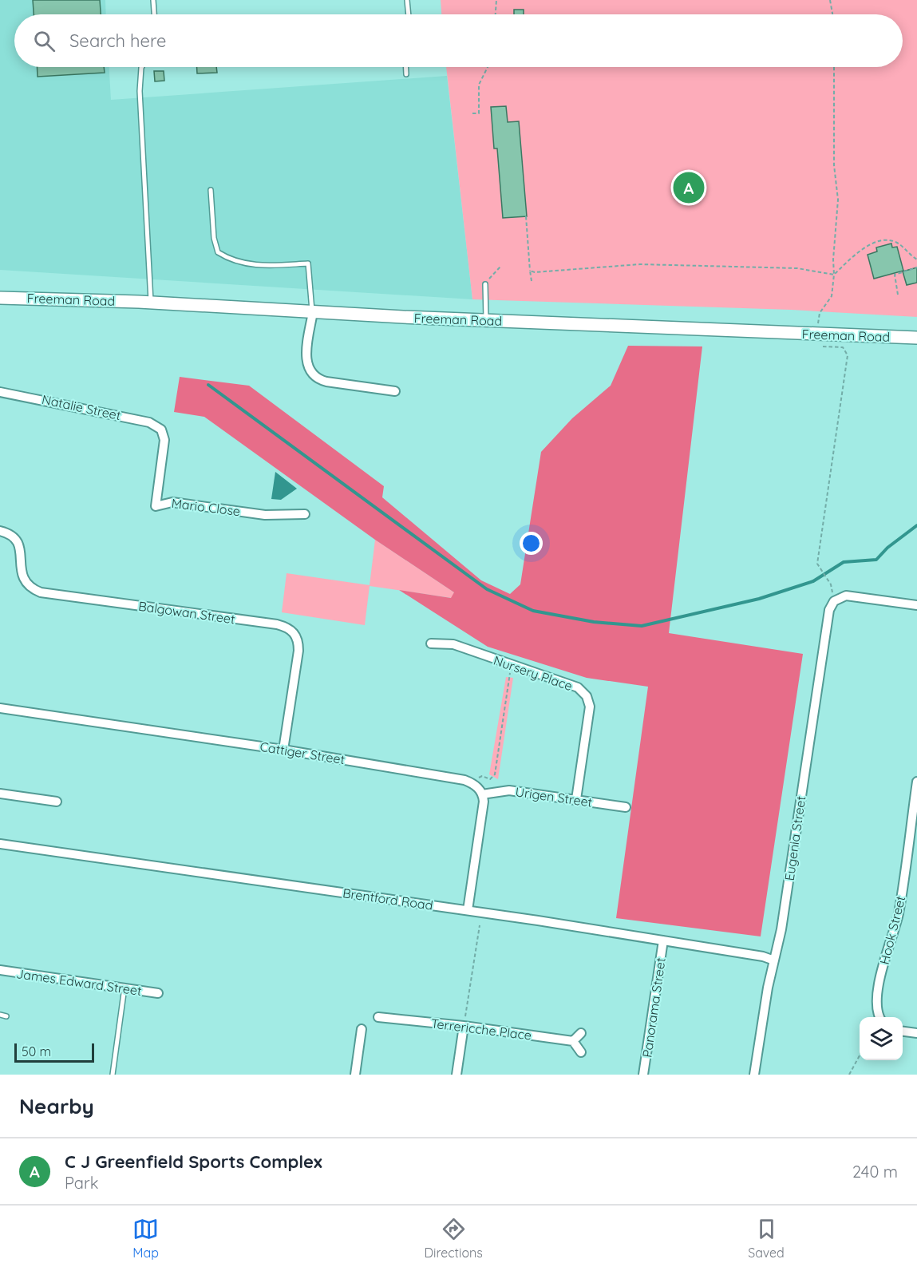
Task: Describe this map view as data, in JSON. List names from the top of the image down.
{
  "streets": {
    "street": [
      "Freeman Road",
      "Natalie Street",
      "Mario Close",
      "Balgowan Street",
      "Nursery Place",
      "Cattiger Street",
      "Urigen Street",
      "Eugenia Street",
      "Brentford Road",
      "Hook Street",
      "James Edward Street",
      "Panorama Street",
      "Terrericche Place"
    ]
  },
  "crossings": [
    ["Natalie Street", "Mario Close"],
    ["Balgowan Street", "Cattiger Street"],
    ["Nursery Place", "Urigen Street"],
    ["Eugenia Street", "Brentford Road"],
    ["Brentford Road", "Panorama Street"]
  ],
  "scale_bar": "50 m",
  "page": {
    "search": "Search here",
    "pins": "A",
    "scale": "50 m",
    "heading": "Nearby",
    "list": [
      {
        "mark": "A",
        "name": "C J Greenfield Sports Complex",
        "note": "Park",
        "value": "240 m"
      }
    ],
    "nav": ["Map", "Directions", "Saved"]
  }
}
